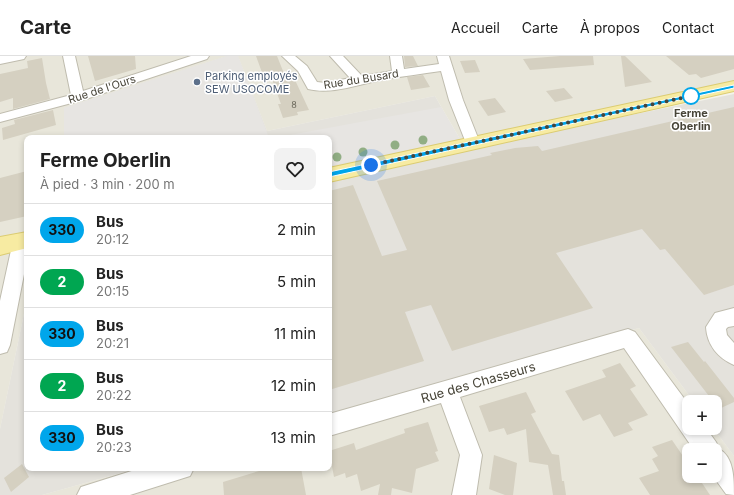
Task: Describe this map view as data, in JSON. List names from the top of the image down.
{
  "streets": {
    "street": ["Rue du Busard", "Rue de l'Ours", "Rue des Chasseurs"]
  },
  "places": ["Parking employés SEW USOCOME", "Ferme Oberlin"],
  "lines": ["bus line 330"],
  "house_numbers": ["8"],
  "page": {
    "header": "Carte",
    "nav": [
      "Accueil",
      "Carte",
      "À propos",
      "Contact"
    ],
    "heading": ["Ferme Oberlin", "À pied · 3 min · 200 m"],
    "list": [
      {
        "mark": "330",
        "name": "Bus",
        "note": "20:12",
        "value": "2 min"
      },
      {
        "mark": "2",
        "name": "Bus",
        "note": "20:15",
        "value": "5 min"
      },
      {
        "mark": "330",
        "name": "Bus",
        "note": "20:21",
        "value": "11 min"
      },
      {
        "mark": "2",
        "name": "Bus",
        "note": "20:22",
        "value": "12 min"
      },
      {
        "mark": "330",
        "name": "Bus",
        "note": "20:23",
        "value": "13 min"
      }
    ],
    "map_buttons": ["+", "−"]
  }
}
